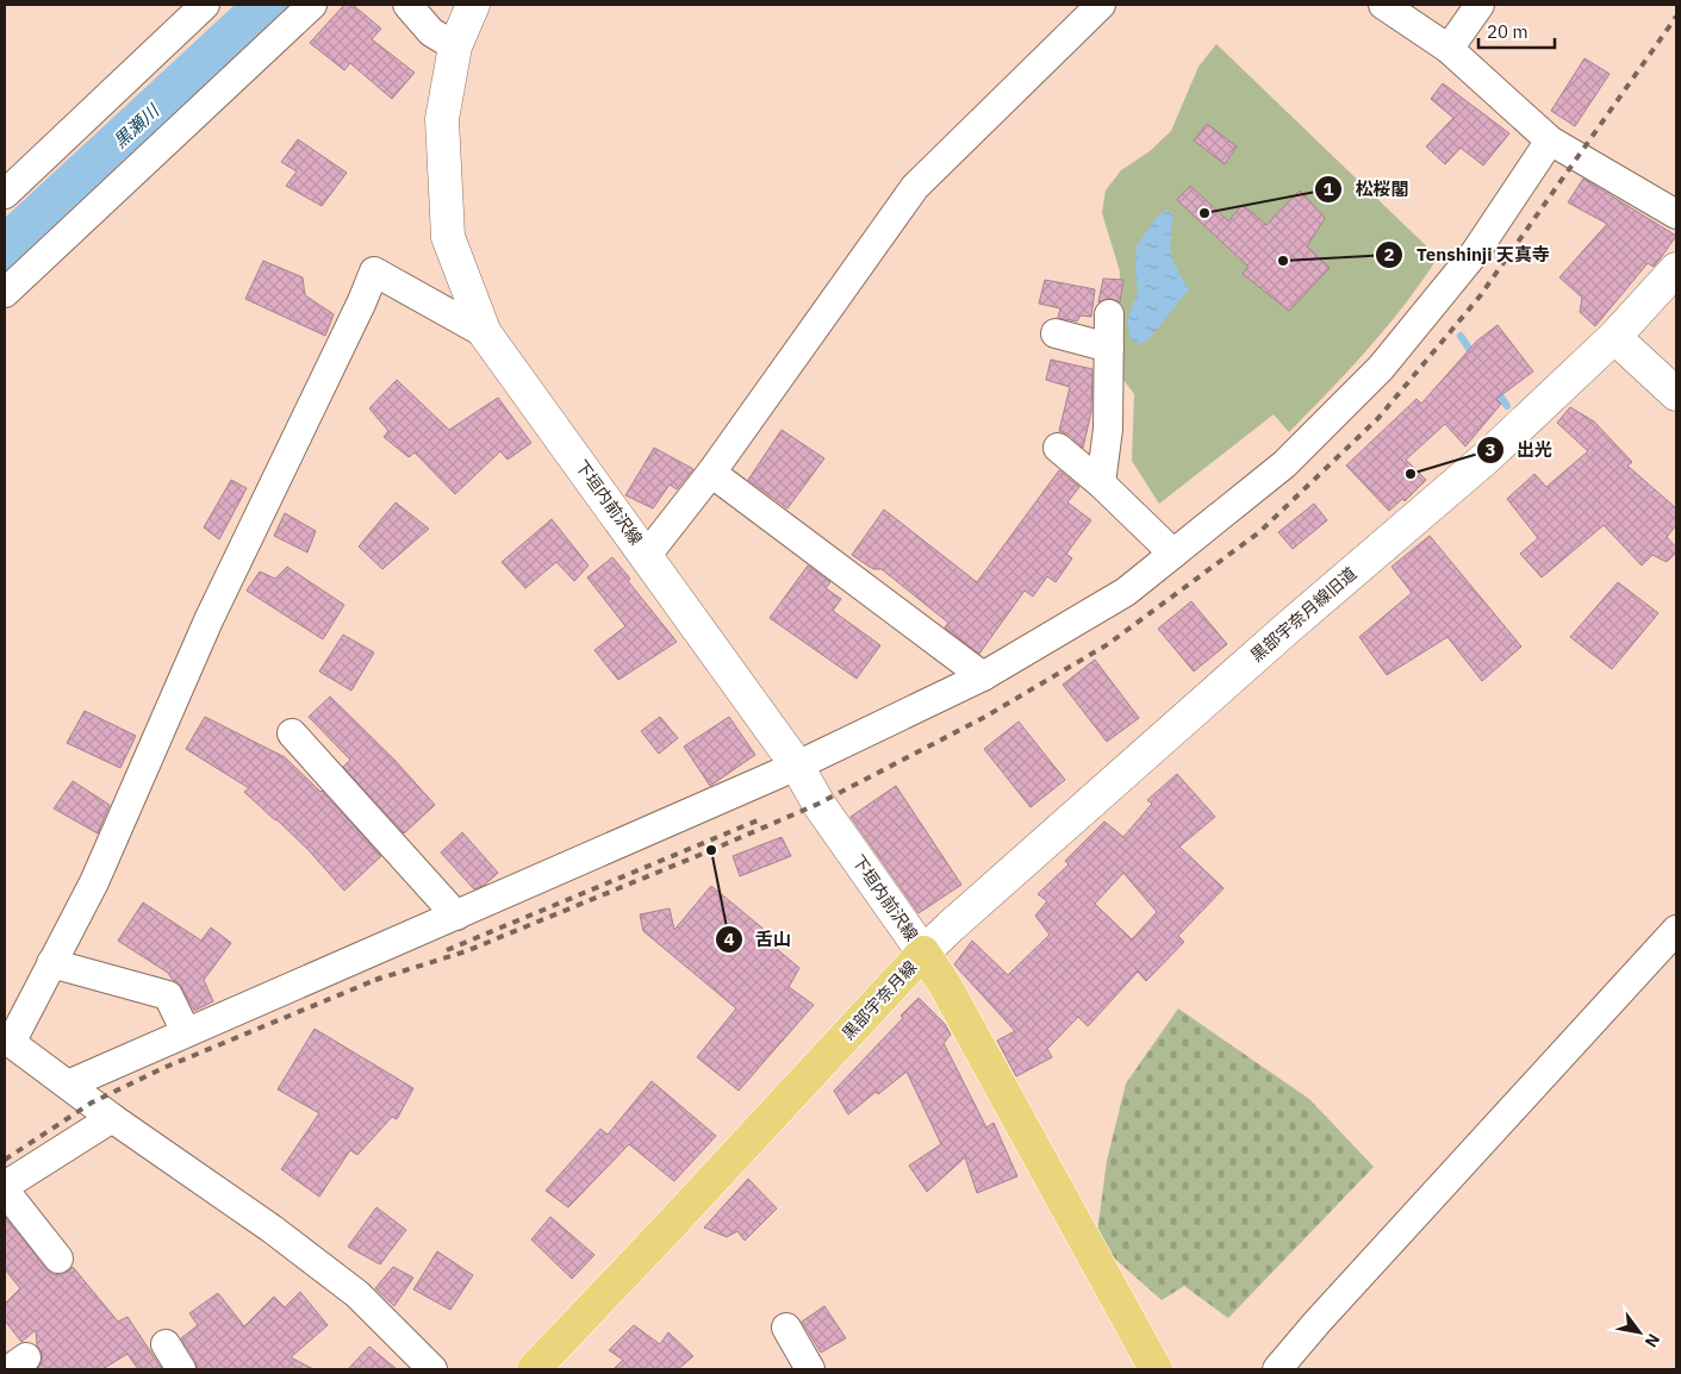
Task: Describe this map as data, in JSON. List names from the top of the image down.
{
  "streets": {
    "main road": ["下垣内前沢線", "黒部宇奈月線旧道", "黒部宇奈月線"]
  },
  "crossings": [
    ["下垣内前沢線", "黒部宇奈月線旧道"],
    ["下垣内前沢線", "黒部宇奈月線"],
    ["黒部宇奈月線旧道", "黒部宇奈月線"]
  ],
  "water": ["黒瀬川"],
  "places": [
    "松桜閣",
    "Tenshinji 天真寺",
    "出光",
    "舌山"
  ],
  "scale_bar": "20 m",
  "north": "bottom right"
}
